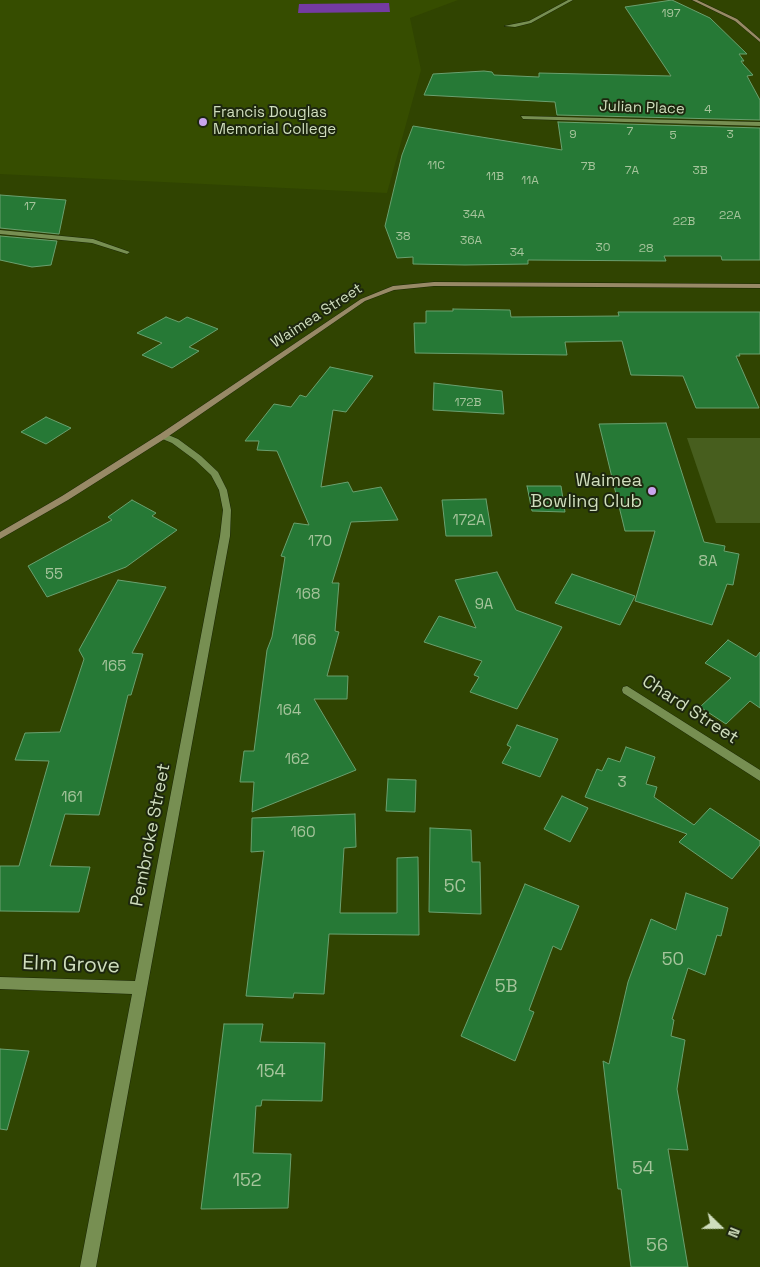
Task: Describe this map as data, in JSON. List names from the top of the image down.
{
  "streets": {
    "main road": ["Waimea Street"],
    "street": [
      "Julian Place",
      "Chard Street",
      "Pembroke Street",
      "Elm Grove"
    ]
  },
  "crossings": [
    ["Waimea Street", "Pembroke Street"],
    ["Pembroke Street", "Elm Grove"]
  ],
  "places": ["Francis Douglas Memorial College", "Waimea Bowling Club"],
  "house_numbers": [
    "197",
    "4",
    "7",
    "9",
    "3",
    "5",
    "11C",
    "7B",
    "7A",
    "3B",
    "11B",
    "11A",
    "17",
    "34A",
    "22A",
    "22B",
    "38",
    "36A",
    "30",
    "28",
    "34",
    "172B",
    "172A",
    "170",
    "8A",
    "55",
    "168",
    "9A",
    "166",
    "165",
    "164",
    "162",
    "3",
    "161",
    "160",
    "5C",
    "50",
    "5B",
    "154",
    "54",
    "152",
    "56"
  ],
  "north": "right"
}
